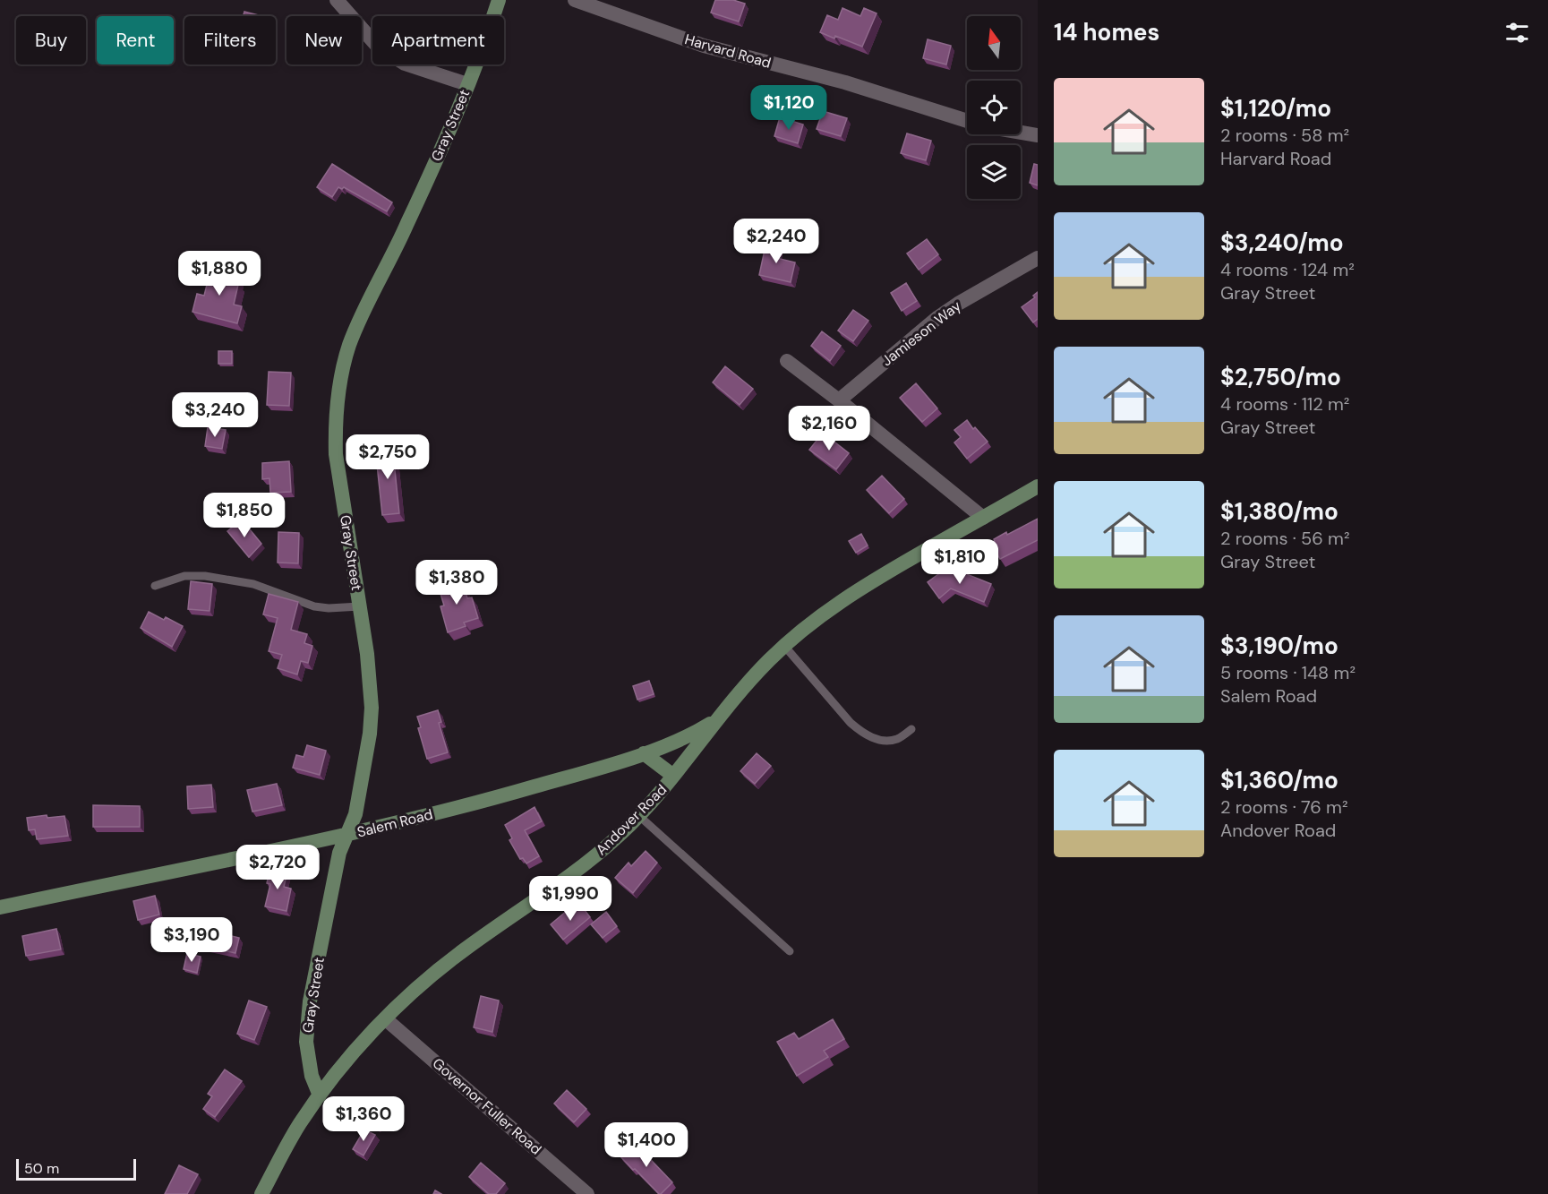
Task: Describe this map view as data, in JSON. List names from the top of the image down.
{
  "streets": {
    "main road": ["Gray Street", "Andover Road", "Salem Road"],
    "street": ["Harvard Road", "Jamieson Way", "Governor Fuller Road"]
  },
  "crossings": [
    ["Gray Street", "Andover Road"],
    ["Gray Street", "Salem Road"],
    ["Andover Road", "Salem Road"],
    ["Andover Road", "Governor Fuller Road"]
  ],
  "scale_bar": "50 m",
  "north": "top",
  "page": {
    "heading": "14 homes",
    "chip": [
      "Buy",
      "Rent",
      "Filters",
      "New",
      "Apartment"
    ],
    "list": [
      {
        "name": "$1,120/mo",
        "note": "2 rooms · 58 m² · Harvard Road"
      },
      {
        "name": "$3,240/mo",
        "note": "4 rooms · 124 m² · Gray Street"
      },
      {
        "name": "$2,750/mo",
        "note": "4 rooms · 112 m² · Gray Street"
      },
      {
        "name": "$1,380/mo",
        "note": "2 rooms · 56 m² · Gray Street"
      },
      {
        "name": "$3,190/mo",
        "note": "5 rooms · 148 m² · Salem Road"
      },
      {
        "name": "$1,360/mo",
        "note": "2 rooms · 76 m² · Andover Road"
      }
    ],
    "price": [
      "$1,120",
      "$2,240",
      "$1,880",
      "$3,240",
      "$2,160",
      "$2,750",
      "$1,850",
      "$1,810",
      "$1,380",
      "$2,720",
      "$1,990",
      "$3,190",
      "$1,360",
      "$1,400"
    ],
    "scale": "50 m"
  }
}
